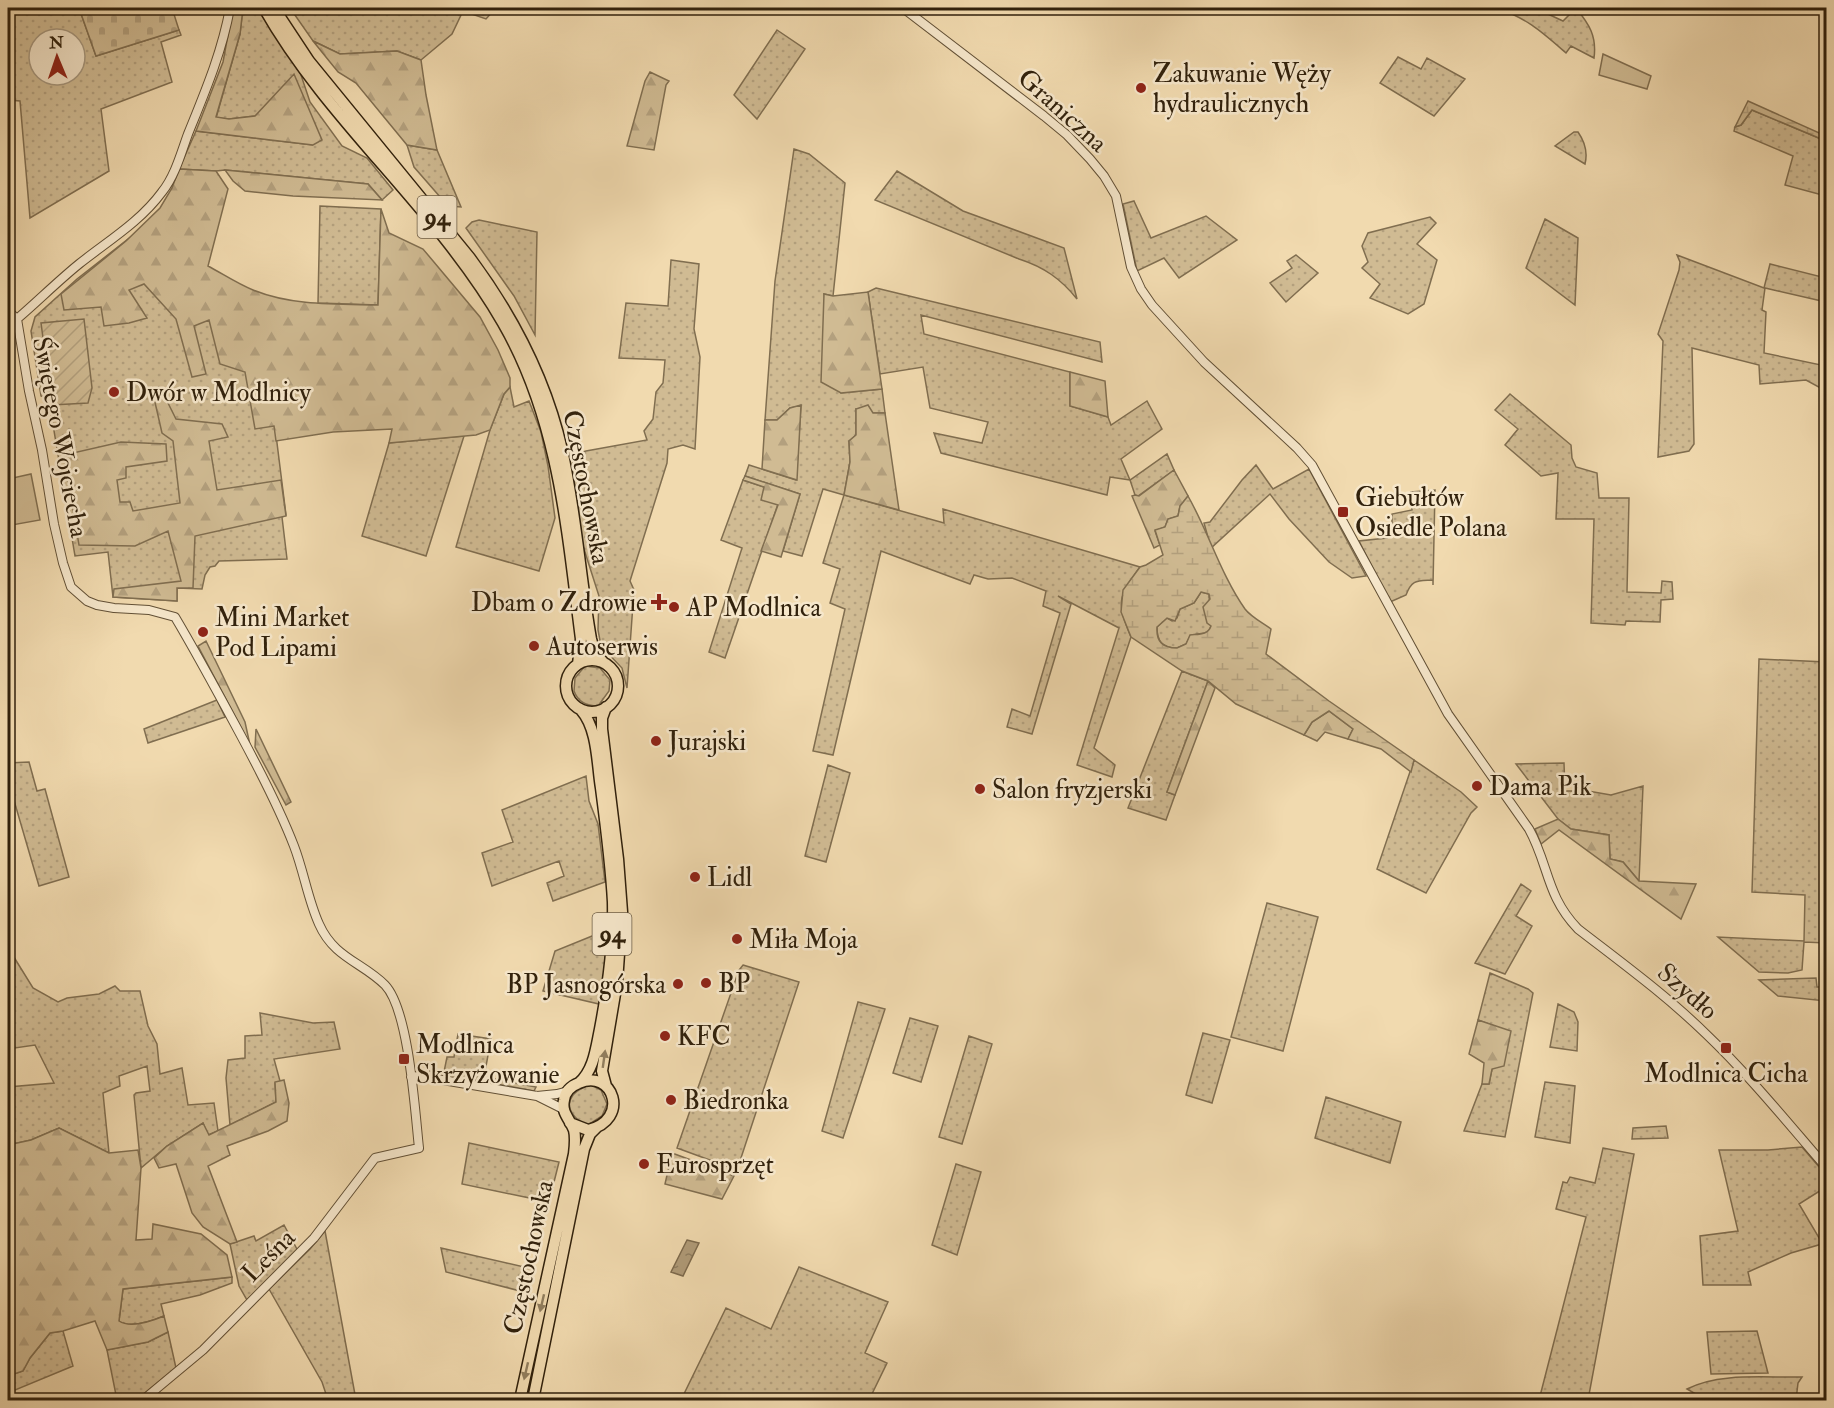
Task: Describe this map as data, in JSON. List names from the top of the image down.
{
  "streets": {
    "main road": ["94", "Częstochowska"],
    "street": [
      "Graniczna",
      "Świętego Wojciecha",
      "Szydło",
      "Leśna"
    ]
  },
  "crossings": [
    ["Graniczna", "Szydło"],
    ["94", "Częstochowska"],
    ["Świętego Wojciecha", "Leśna"]
  ],
  "places": {
    "other": [
      "Zakuwanie Węży hydraulicznych",
      "Dwór w Modlnicy",
      "AP Modlnica",
      "Mini Market Pod Lipami",
      "Autoserwis",
      "Jurajski",
      "Dama Pik",
      "Salon fryzjerski",
      "Lidl",
      "Miła Moja",
      "BP",
      "BP Jasnogórska",
      "KFC",
      "Biedronka",
      "Eurosprzęt"
    ],
    "transit": ["Giebułtów Osiedle Polana", "Modlnica Cicha", "Modlnica Skrzyżowanie"],
    "health": ["Dbam o Zdrowie"]
  },
  "north": "top"
}
